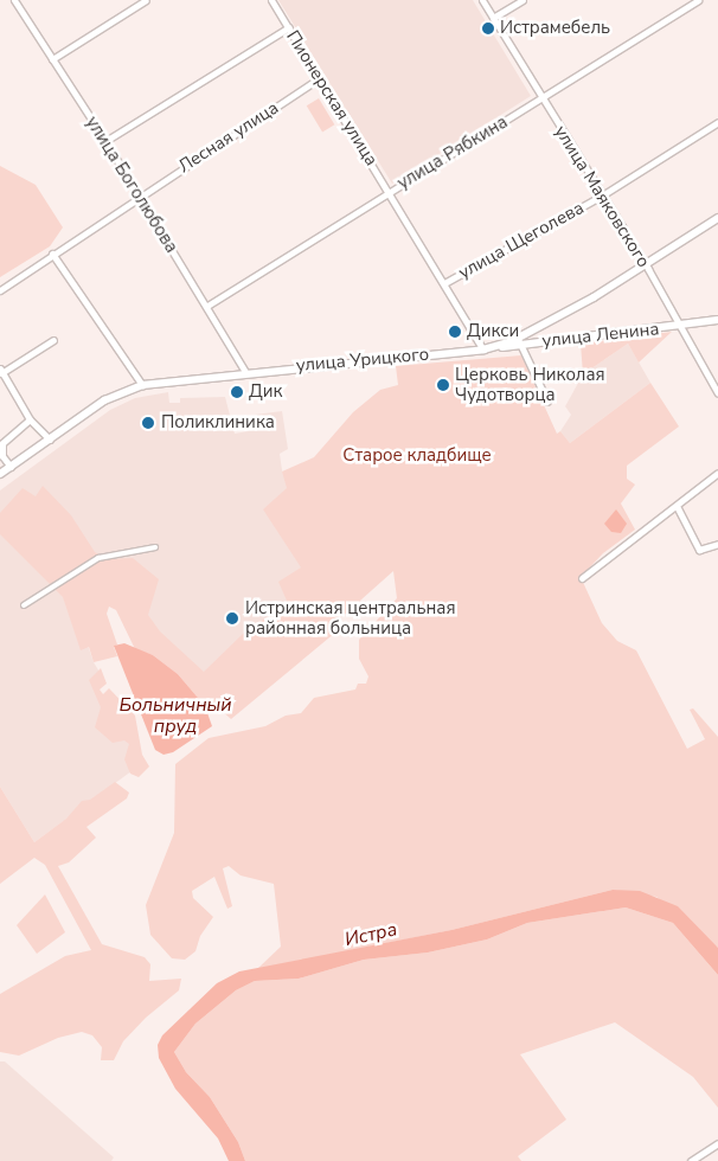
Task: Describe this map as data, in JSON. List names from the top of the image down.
{
  "streets": {
    "street": [
      "Пионерская улица",
      "Лесная улица",
      "улица Рябкина",
      "улица Боголюбова",
      "улица Маяковского",
      "улица Щеголева",
      "улица Ленина",
      "улица Урицкого"
    ]
  },
  "crossings": [
    ["Пионерская улица", "Лесная улица"],
    ["Пионерская улица", "улица Рябкина"],
    ["Пионерская улица", "улица Щеголева"],
    ["Пионерская улица", "улица Ленина"],
    ["Пионерская улица", "улица Урицкого"],
    ["Лесная улица", "улица Боголюбова"],
    ["улица Рябкина", "улица Боголюбова"],
    ["улица Рябкина", "улица Маяковского"],
    ["улица Боголюбова", "улица Урицкого"],
    ["улица Маяковского", "улица Щеголева"],
    ["улица Маяковского", "улица Ленина"],
    ["улица Ленина", "улица Урицкого"]
  ],
  "water": ["Больничный пруд", "Истра"],
  "parks": ["Старое кладбище"],
  "places": [
    "Истрамебель",
    "Дикси",
    "Церковь Николая Чудотворца",
    "Дик",
    "Поликлиника",
    "Истринская центральная районная больница"
  ]
}
